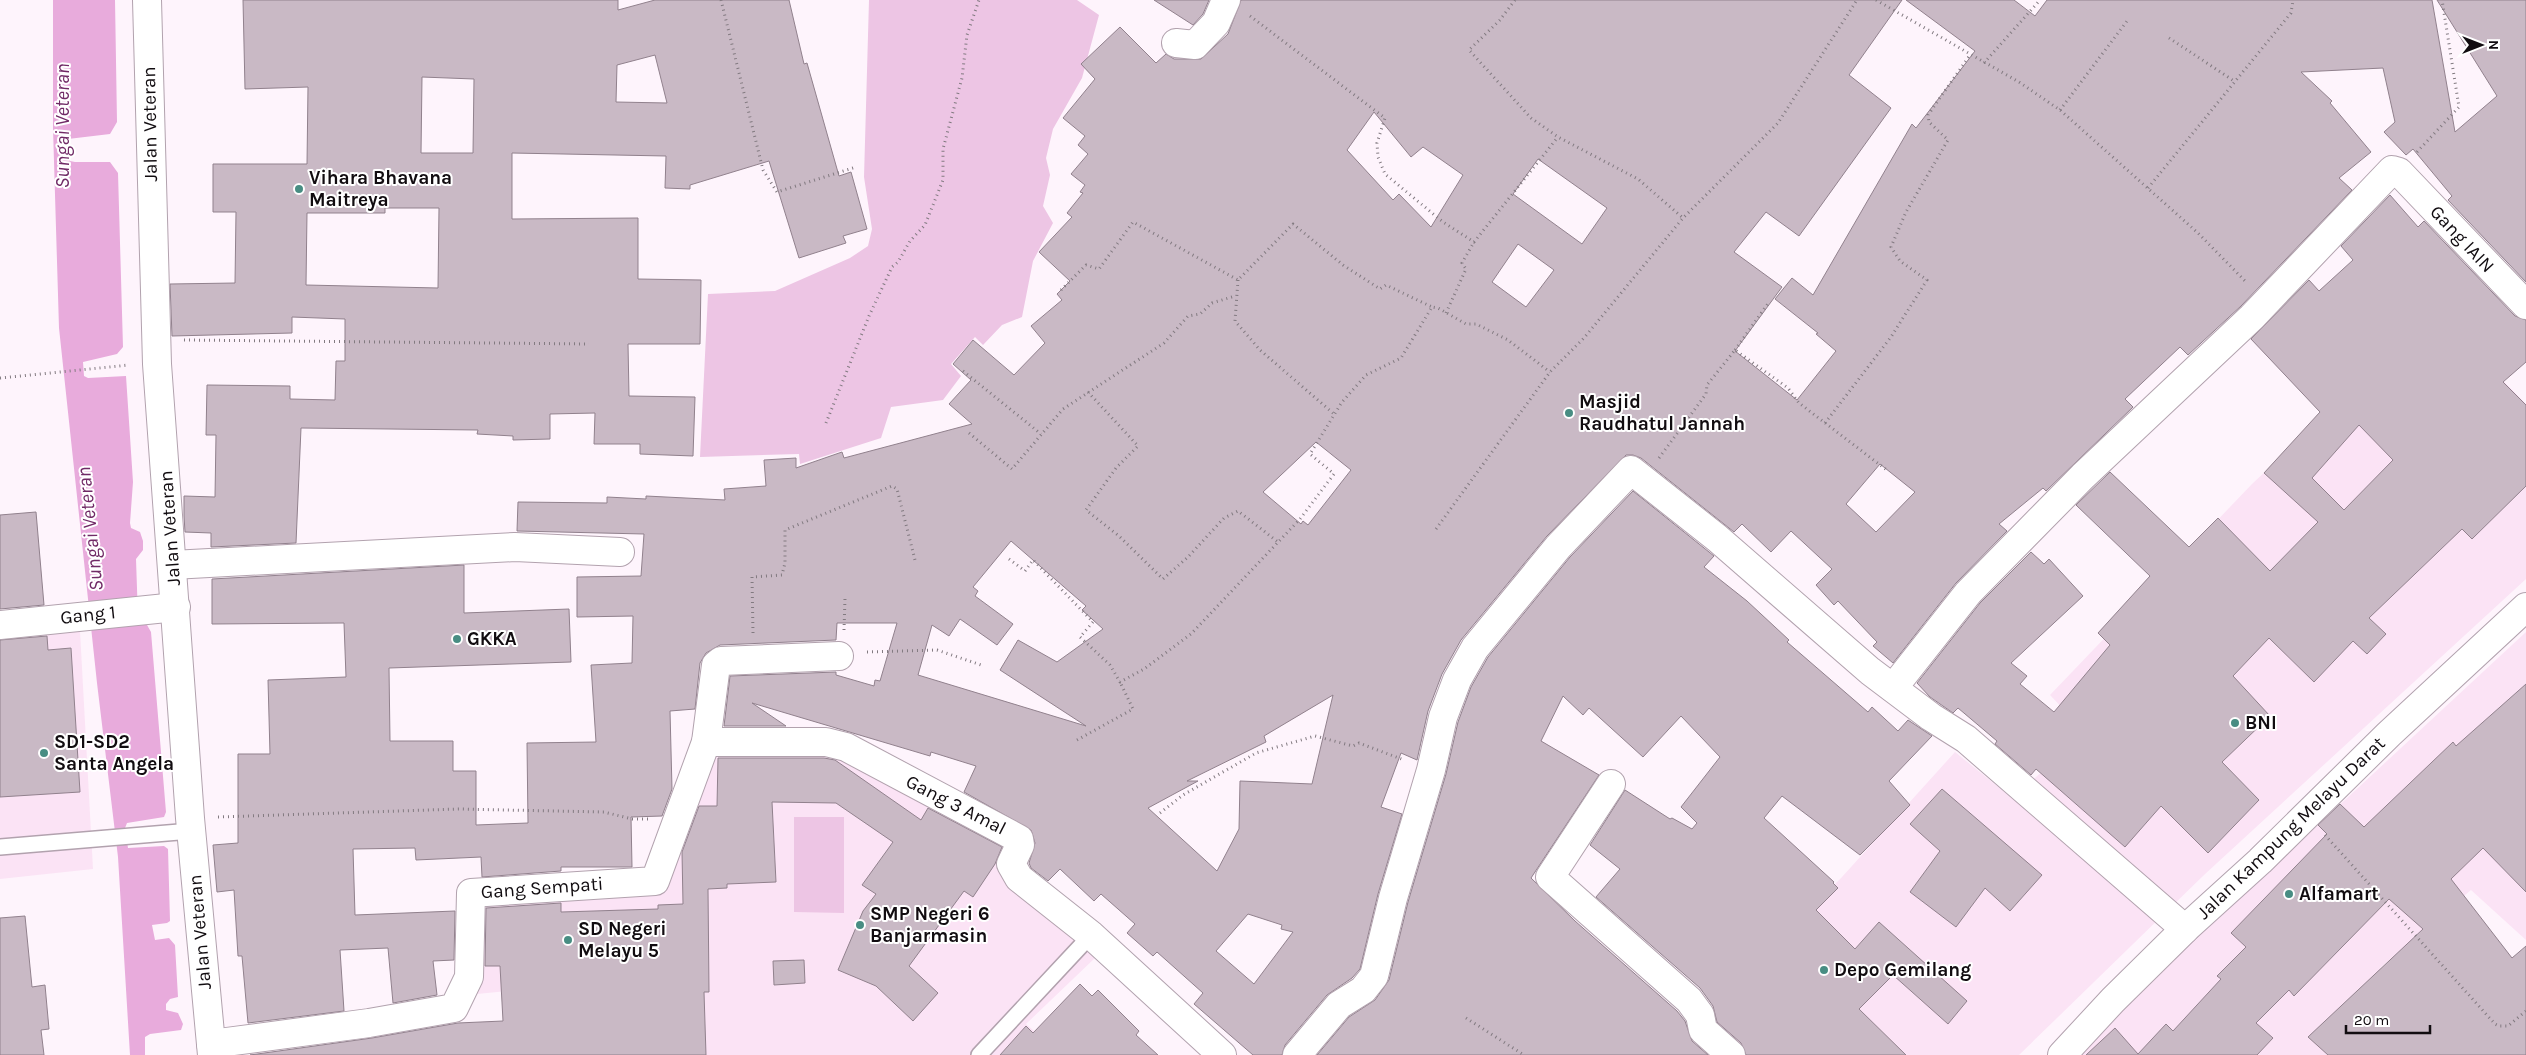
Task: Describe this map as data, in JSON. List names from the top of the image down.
{
  "streets": {
    "street": [
      "Jalan Veteran",
      "Gang IAIN",
      "Gang 1",
      "Gang 3 Amal",
      "Jalan Kampung Melayu Darat",
      "Gang Sempati"
    ]
  },
  "crossings": [
    ["Jalan Veteran", "Gang 1"],
    ["Jalan Veteran", "Gang Sempati"],
    ["Gang 3 Amal", "Gang Sempati"]
  ],
  "water": ["Sungai Veteran"],
  "places": [
    "Vihara Bhavana Maitreya",
    "Masjid Raudhatul Jannah",
    "GKKA",
    "BNI",
    "SD1-SD2 Santa Angela",
    "Alfamart",
    "SMP Negeri 6 Banjarmasin",
    "SD Negeri Melayu 5",
    "Depo Gemilang"
  ],
  "scale_bar": "20 m",
  "north": "right"
}
